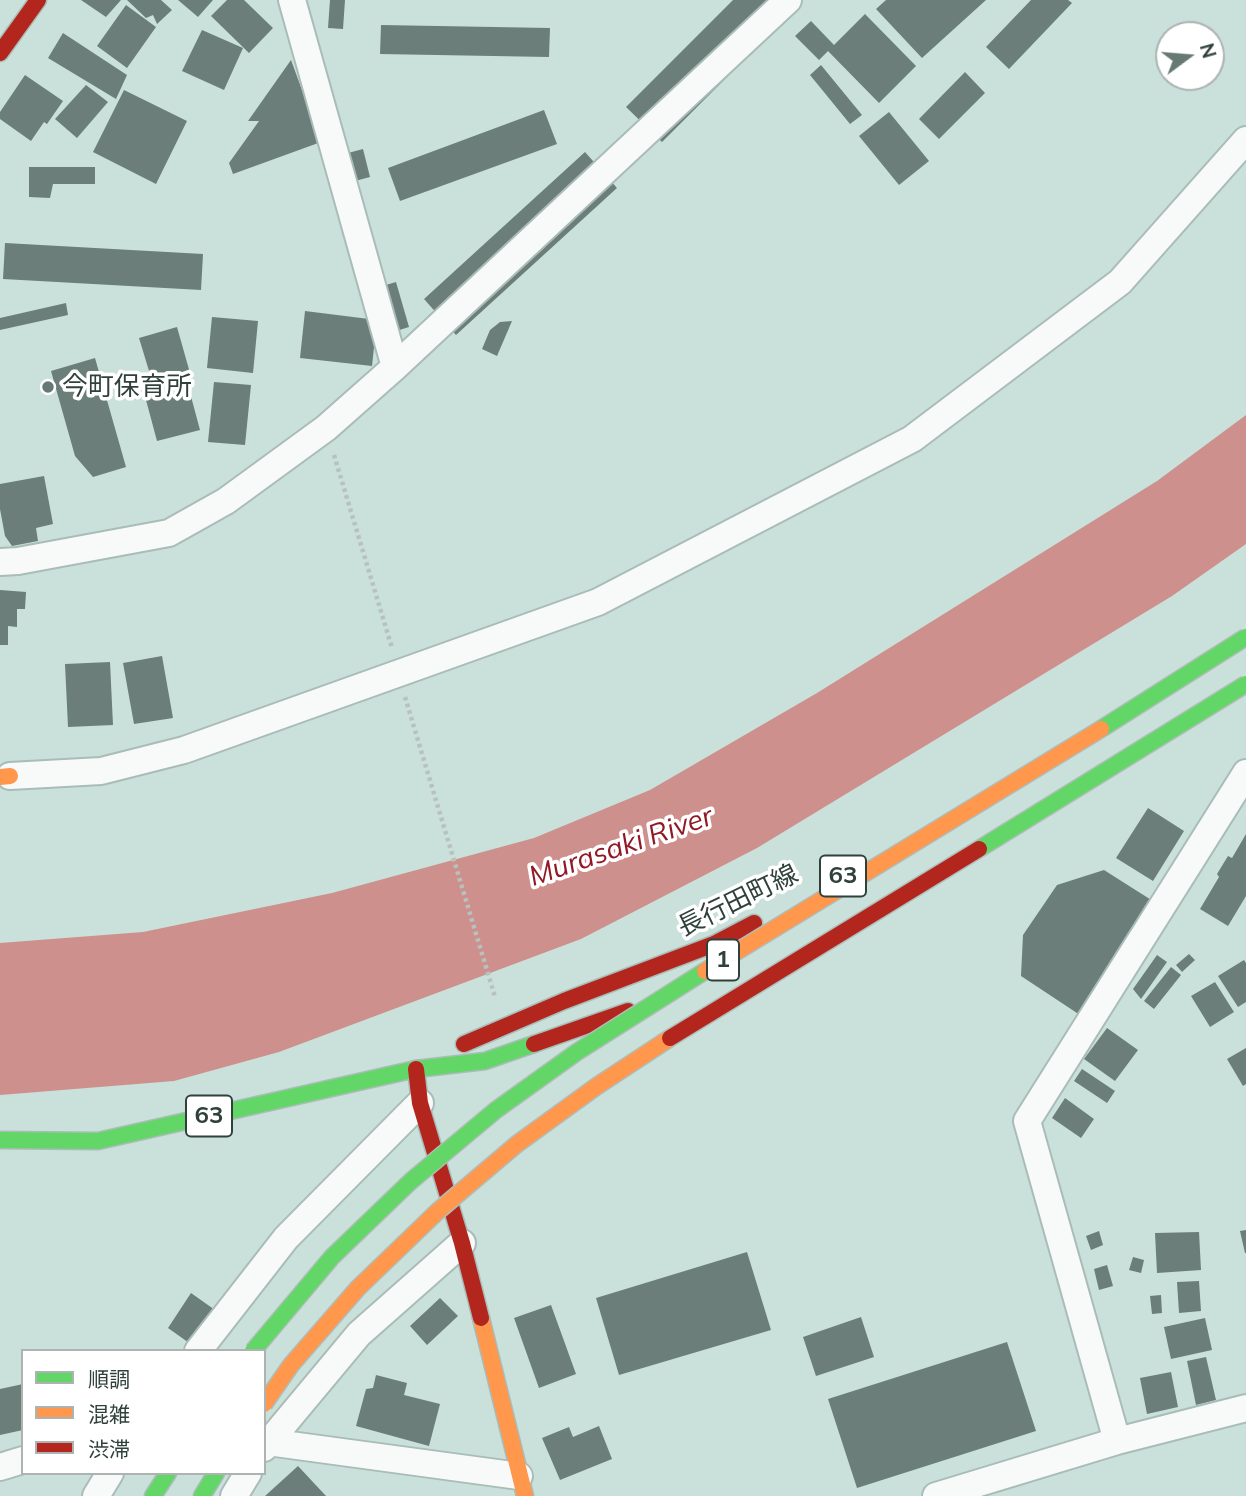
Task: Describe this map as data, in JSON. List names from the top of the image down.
{
  "streets": {
    "main road": ["63", "長行田町線", "1"]
  },
  "crossings": [
    ["63", "1"],
    ["長行田町線", "1"]
  ],
  "water": ["Murasaki River"],
  "places": ["今町保育所"],
  "legend": ["順調", "混雑", "渋滞"],
  "north": "right"
}
